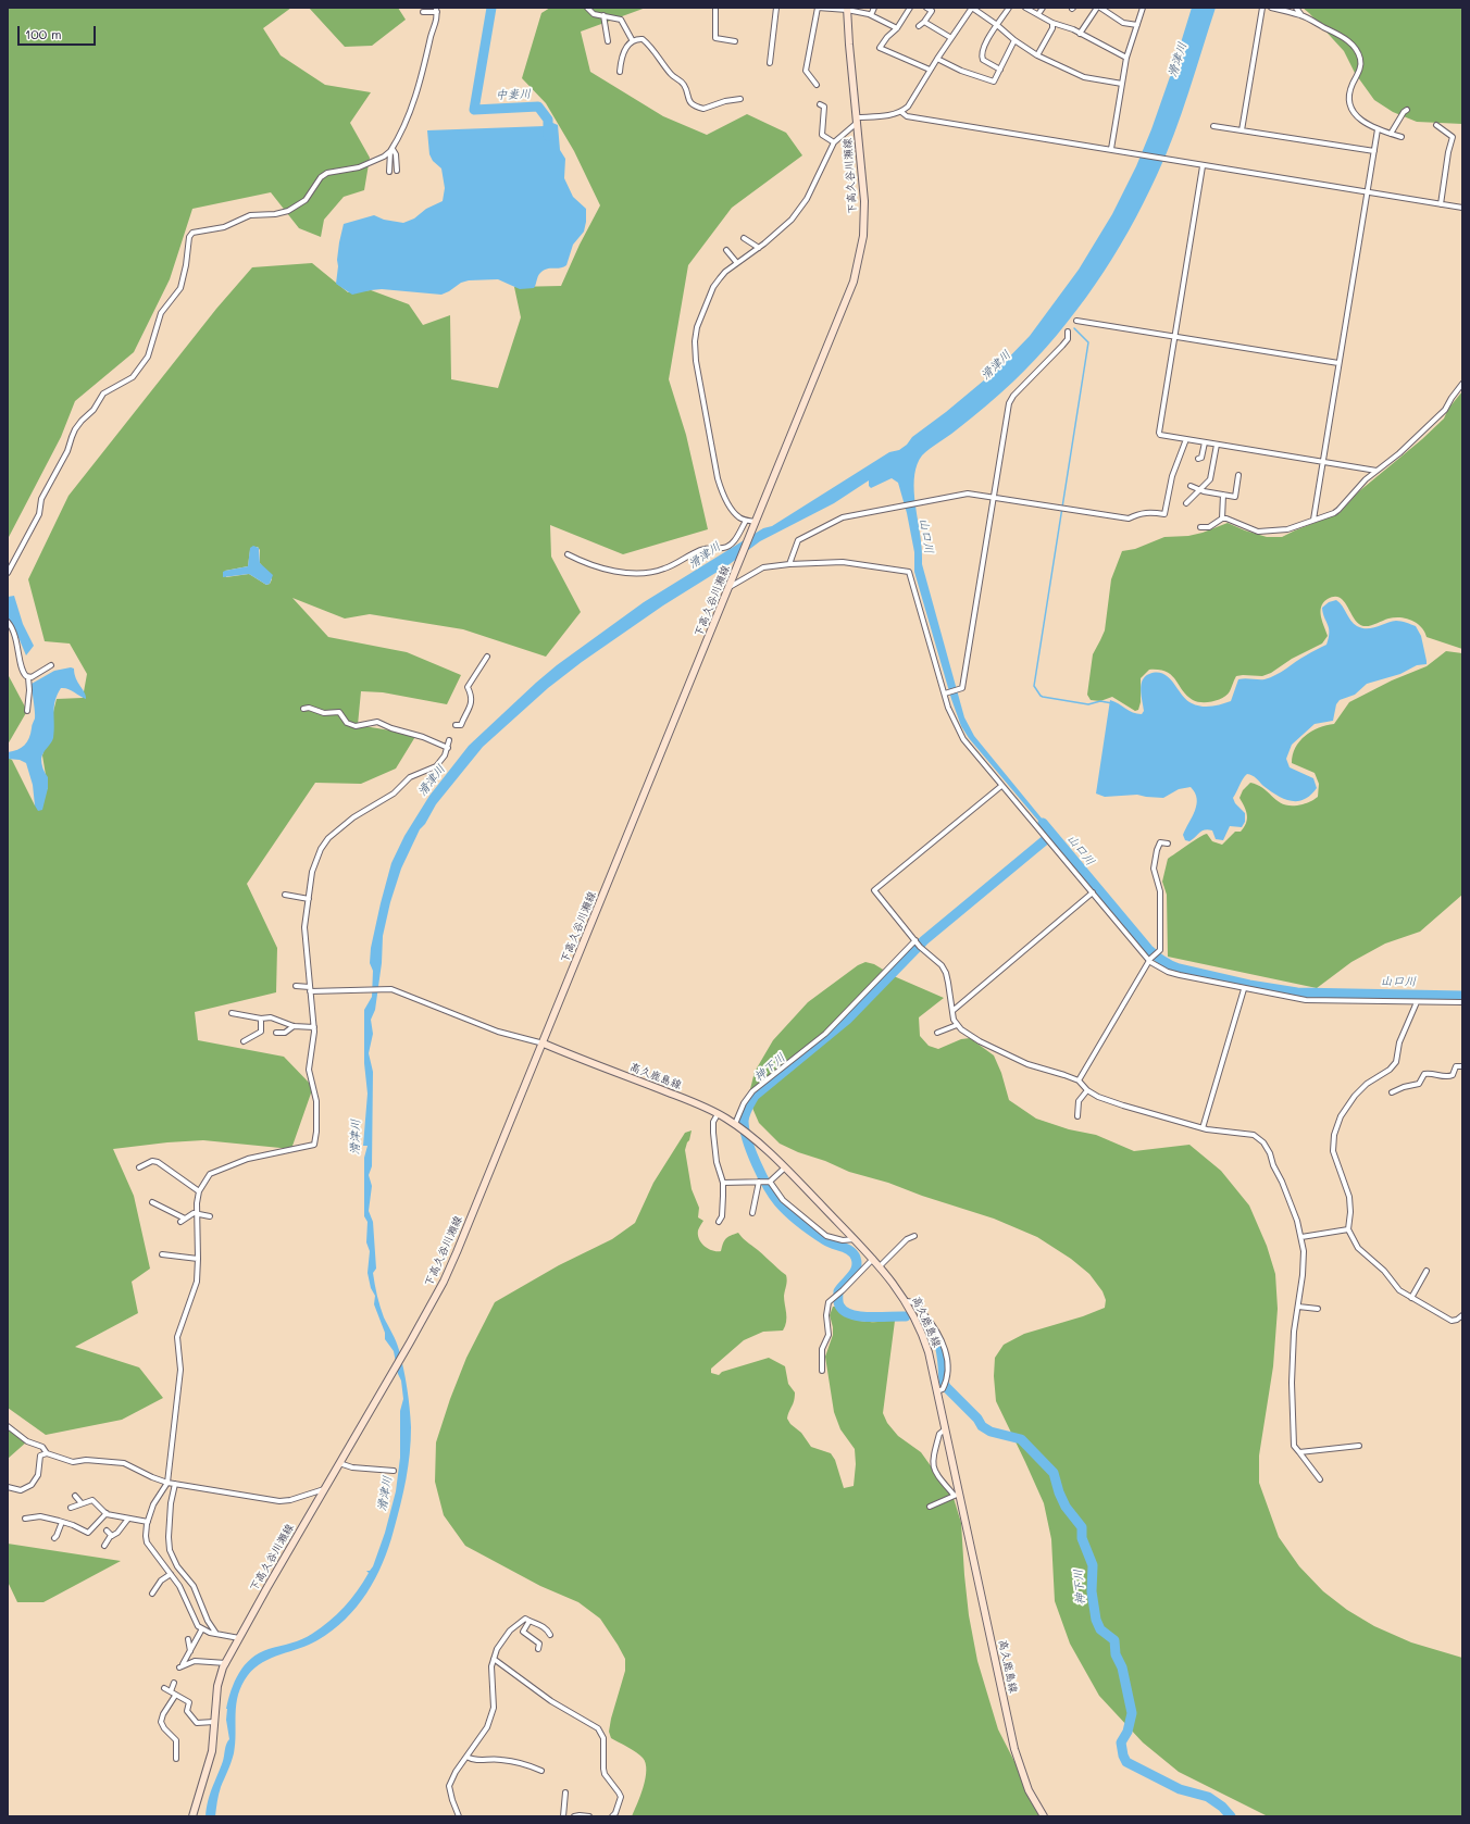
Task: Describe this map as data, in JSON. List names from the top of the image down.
{
  "streets": {
    "main road": ["下高久谷川瀬線", "高久鹿島線"]
  },
  "crossings": [
    ["下高久谷川瀬線", "高久鹿島線"]
  ],
  "water": [
    "滑津川",
    "中妻川",
    "山口川",
    "神下川"
  ],
  "scale_bar": "100 m"
}
